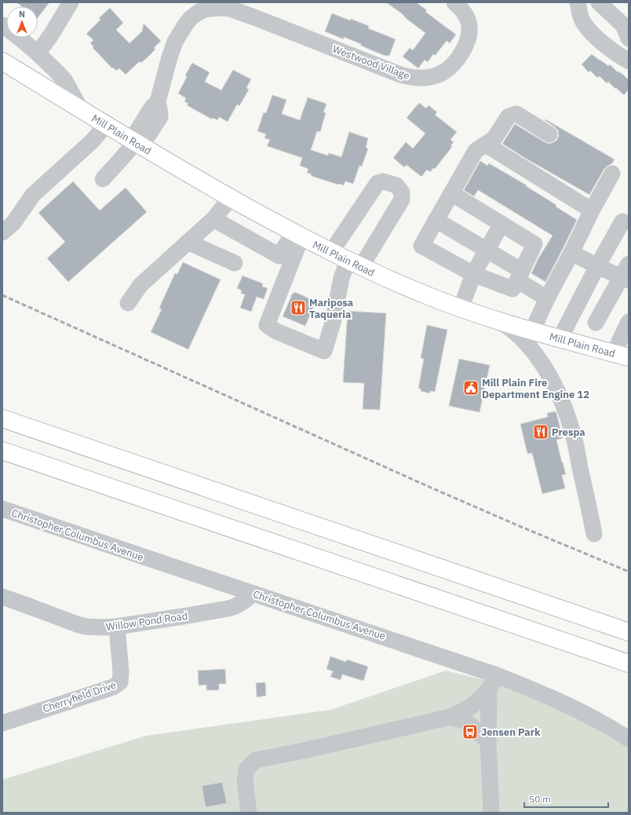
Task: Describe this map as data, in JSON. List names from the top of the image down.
{
  "streets": {
    "main road": ["Mill Plain Road"],
    "street": [
      "Westwood Village",
      "Christopher Columbus Avenue",
      "Willow Pond Road",
      "Cherryfield Drive"
    ]
  },
  "crossings": [
    ["Westwood Village", "Mill Plain Road"],
    ["Christopher Columbus Avenue", "Willow Pond Road"],
    ["Willow Pond Road", "Cherryfield Drive"]
  ],
  "places": {
    "restaurant": ["Mariposa Taqueria", "Prespa"],
    "public building": ["Mill Plain Fire Department Engine 12"],
    "bus stop": ["Jensen Park"]
  },
  "scale_bar": "50 m",
  "north": "top"
}
